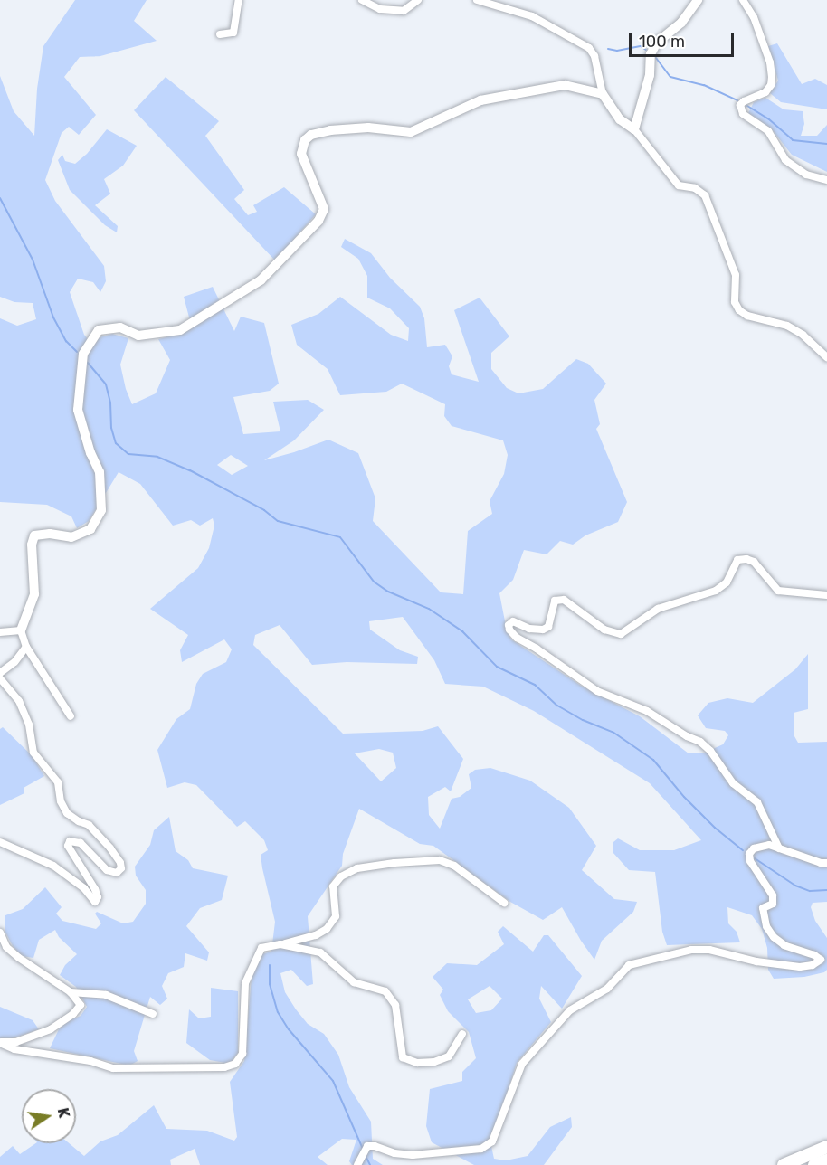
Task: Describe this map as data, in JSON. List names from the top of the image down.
{
  "scale_bar": "100 m",
  "north": "right"
}
